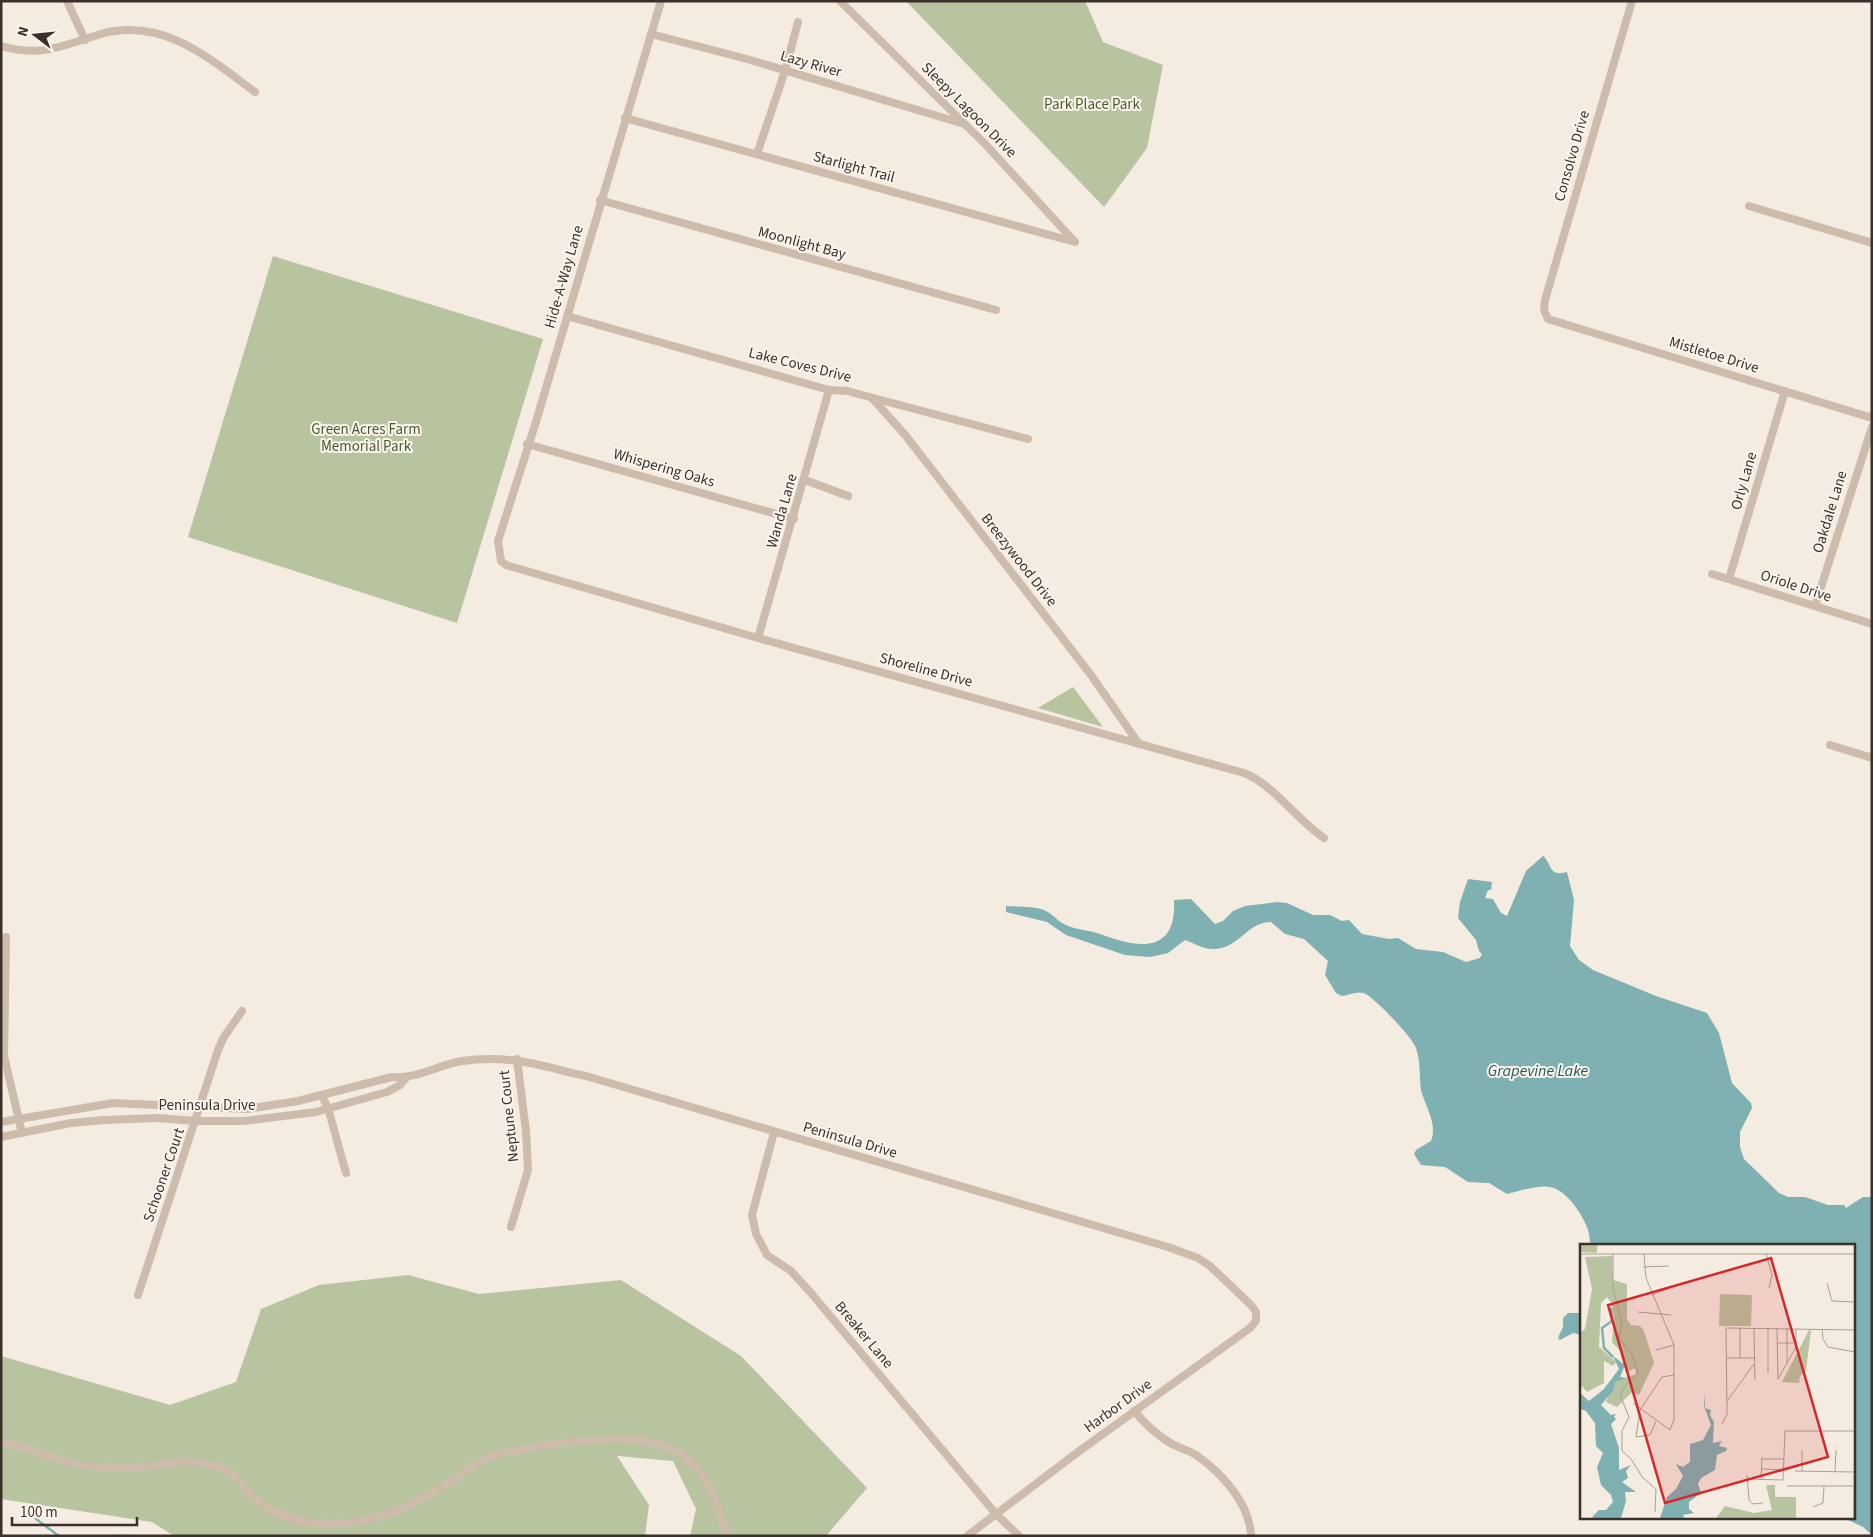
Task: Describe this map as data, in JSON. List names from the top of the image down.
{
  "streets": {
    "street": [
      "Lazy River",
      "Sleepy Lagoon Drive",
      "Consolvo Drive",
      "Starlight Trail",
      "Moonlight Bay",
      "Hide-A-Way Lane",
      "Mistletoe Drive",
      "Lake Coves Drive",
      "Whispering Oaks",
      "Orly Lane",
      "Wanda Lane",
      "Oakdale Lane",
      "Breezywood Drive",
      "Oriole Drive",
      "Shoreline Drive",
      "Peninsula Drive",
      "Neptune Court",
      "Schooner Court",
      "Breaker Lane",
      "Harbor Drive"
    ]
  },
  "crossings": [
    ["Lazy River", "Sleepy Lagoon Drive"],
    ["Lazy River", "Hide-A-Way Lane"],
    ["Sleepy Lagoon Drive", "Starlight Trail"],
    ["Consolvo Drive", "Mistletoe Drive"],
    ["Starlight Trail", "Hide-A-Way Lane"],
    ["Moonlight Bay", "Hide-A-Way Lane"],
    ["Hide-A-Way Lane", "Lake Coves Drive"],
    ["Hide-A-Way Lane", "Whispering Oaks"],
    ["Hide-A-Way Lane", "Shoreline Drive"],
    ["Mistletoe Drive", "Orly Lane"],
    ["Lake Coves Drive", "Wanda Lane"],
    ["Lake Coves Drive", "Breezywood Drive"],
    ["Whispering Oaks", "Wanda Lane"],
    ["Orly Lane", "Oriole Drive"],
    ["Wanda Lane", "Shoreline Drive"],
    ["Oakdale Lane", "Oriole Drive"],
    ["Breezywood Drive", "Shoreline Drive"],
    ["Peninsula Drive", "Neptune Court"],
    ["Peninsula Drive", "Schooner Court"],
    ["Peninsula Drive", "Breaker Lane"],
    ["Peninsula Drive", "Harbor Drive"],
    ["Breaker Lane", "Harbor Drive"]
  ],
  "water": ["Grapevine Lake"],
  "parks": ["Park Place Park", "Green Acres Farm Memorial Park"],
  "scale_bar": "100 m",
  "north": "left"
}
